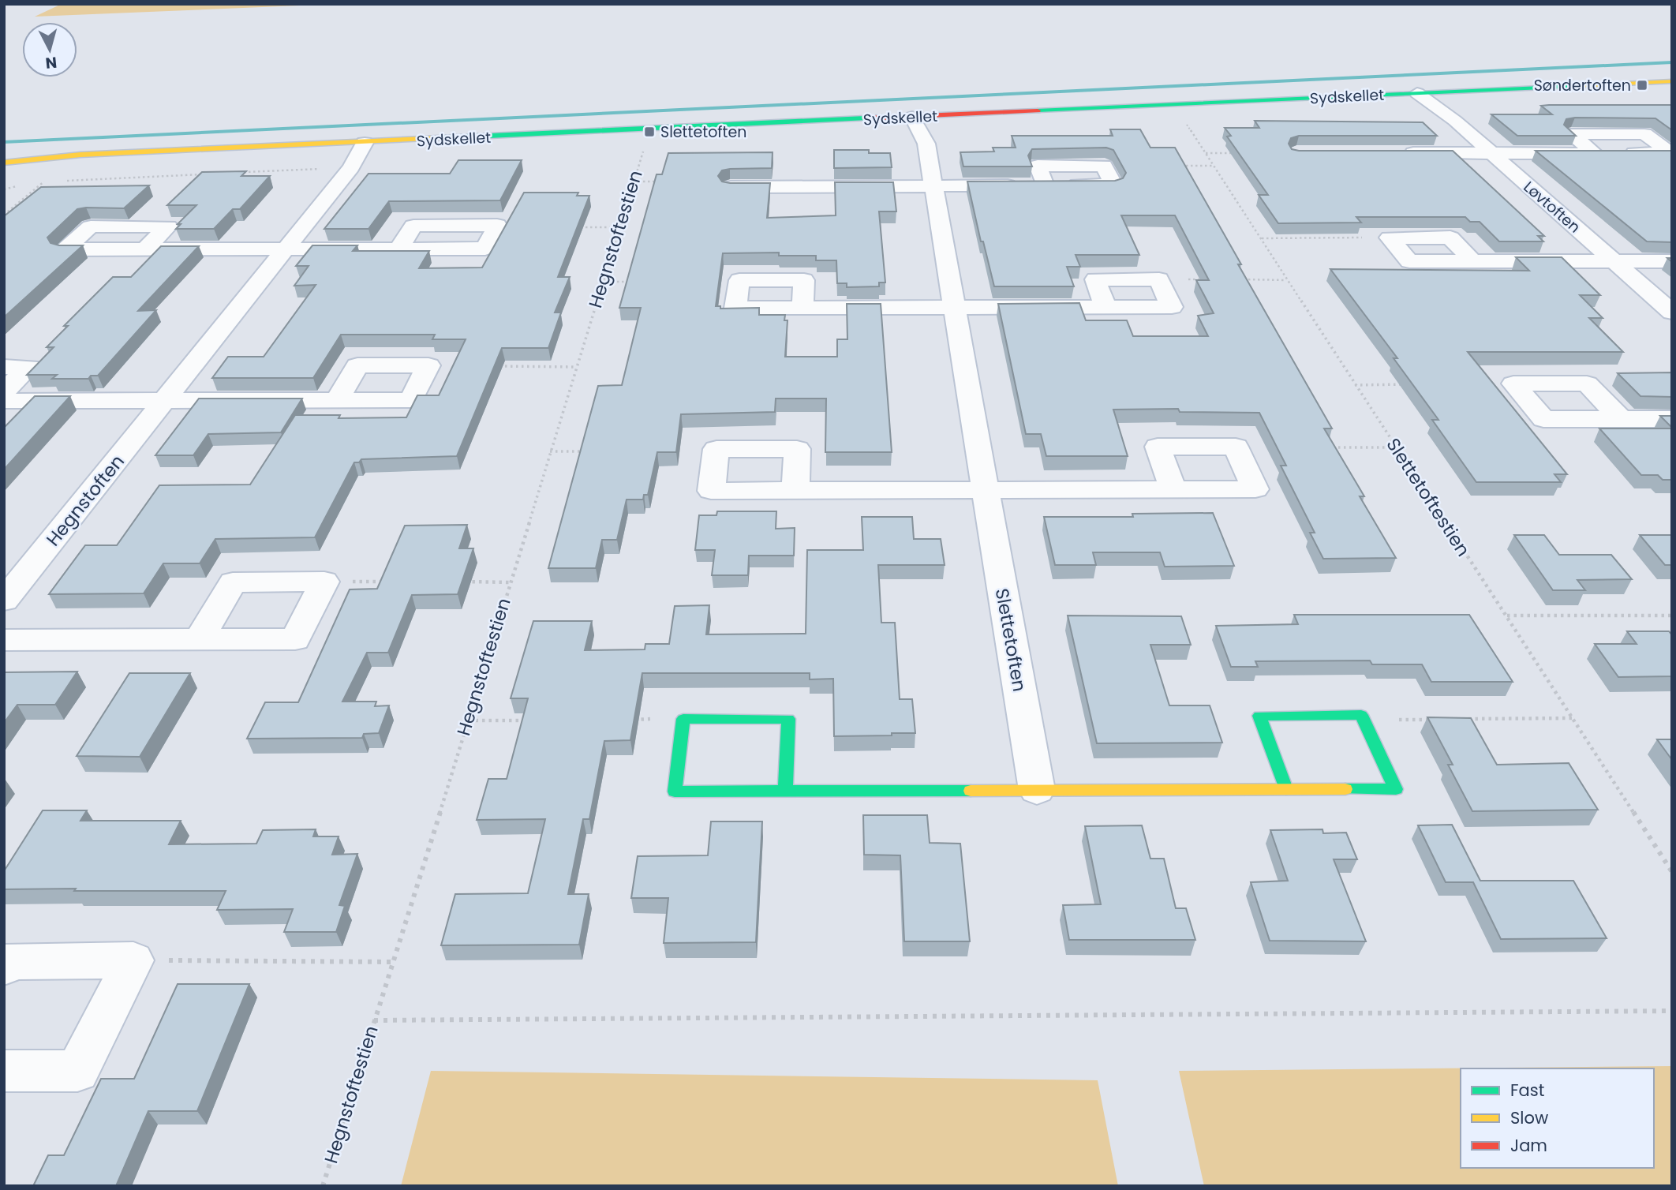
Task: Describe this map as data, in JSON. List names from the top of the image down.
{
  "streets": {
    "street": [
      "Sydskellet",
      "Løvtoften",
      "Hegnstoften",
      "Slettetoften"
    ],
    "path": ["Hegnstoftestien", "Slettetoftestien"]
  },
  "crossings": [
    ["Sydskellet", "Løvtoften"],
    ["Sydskellet", "Hegnstoften"],
    ["Sydskellet", "Slettetoften"]
  ],
  "places": {
    "transit": ["Søndertoften", "Slettetoften"]
  },
  "legend": ["Fast", "Slow", "Jam"],
  "north": "bottom"
}
